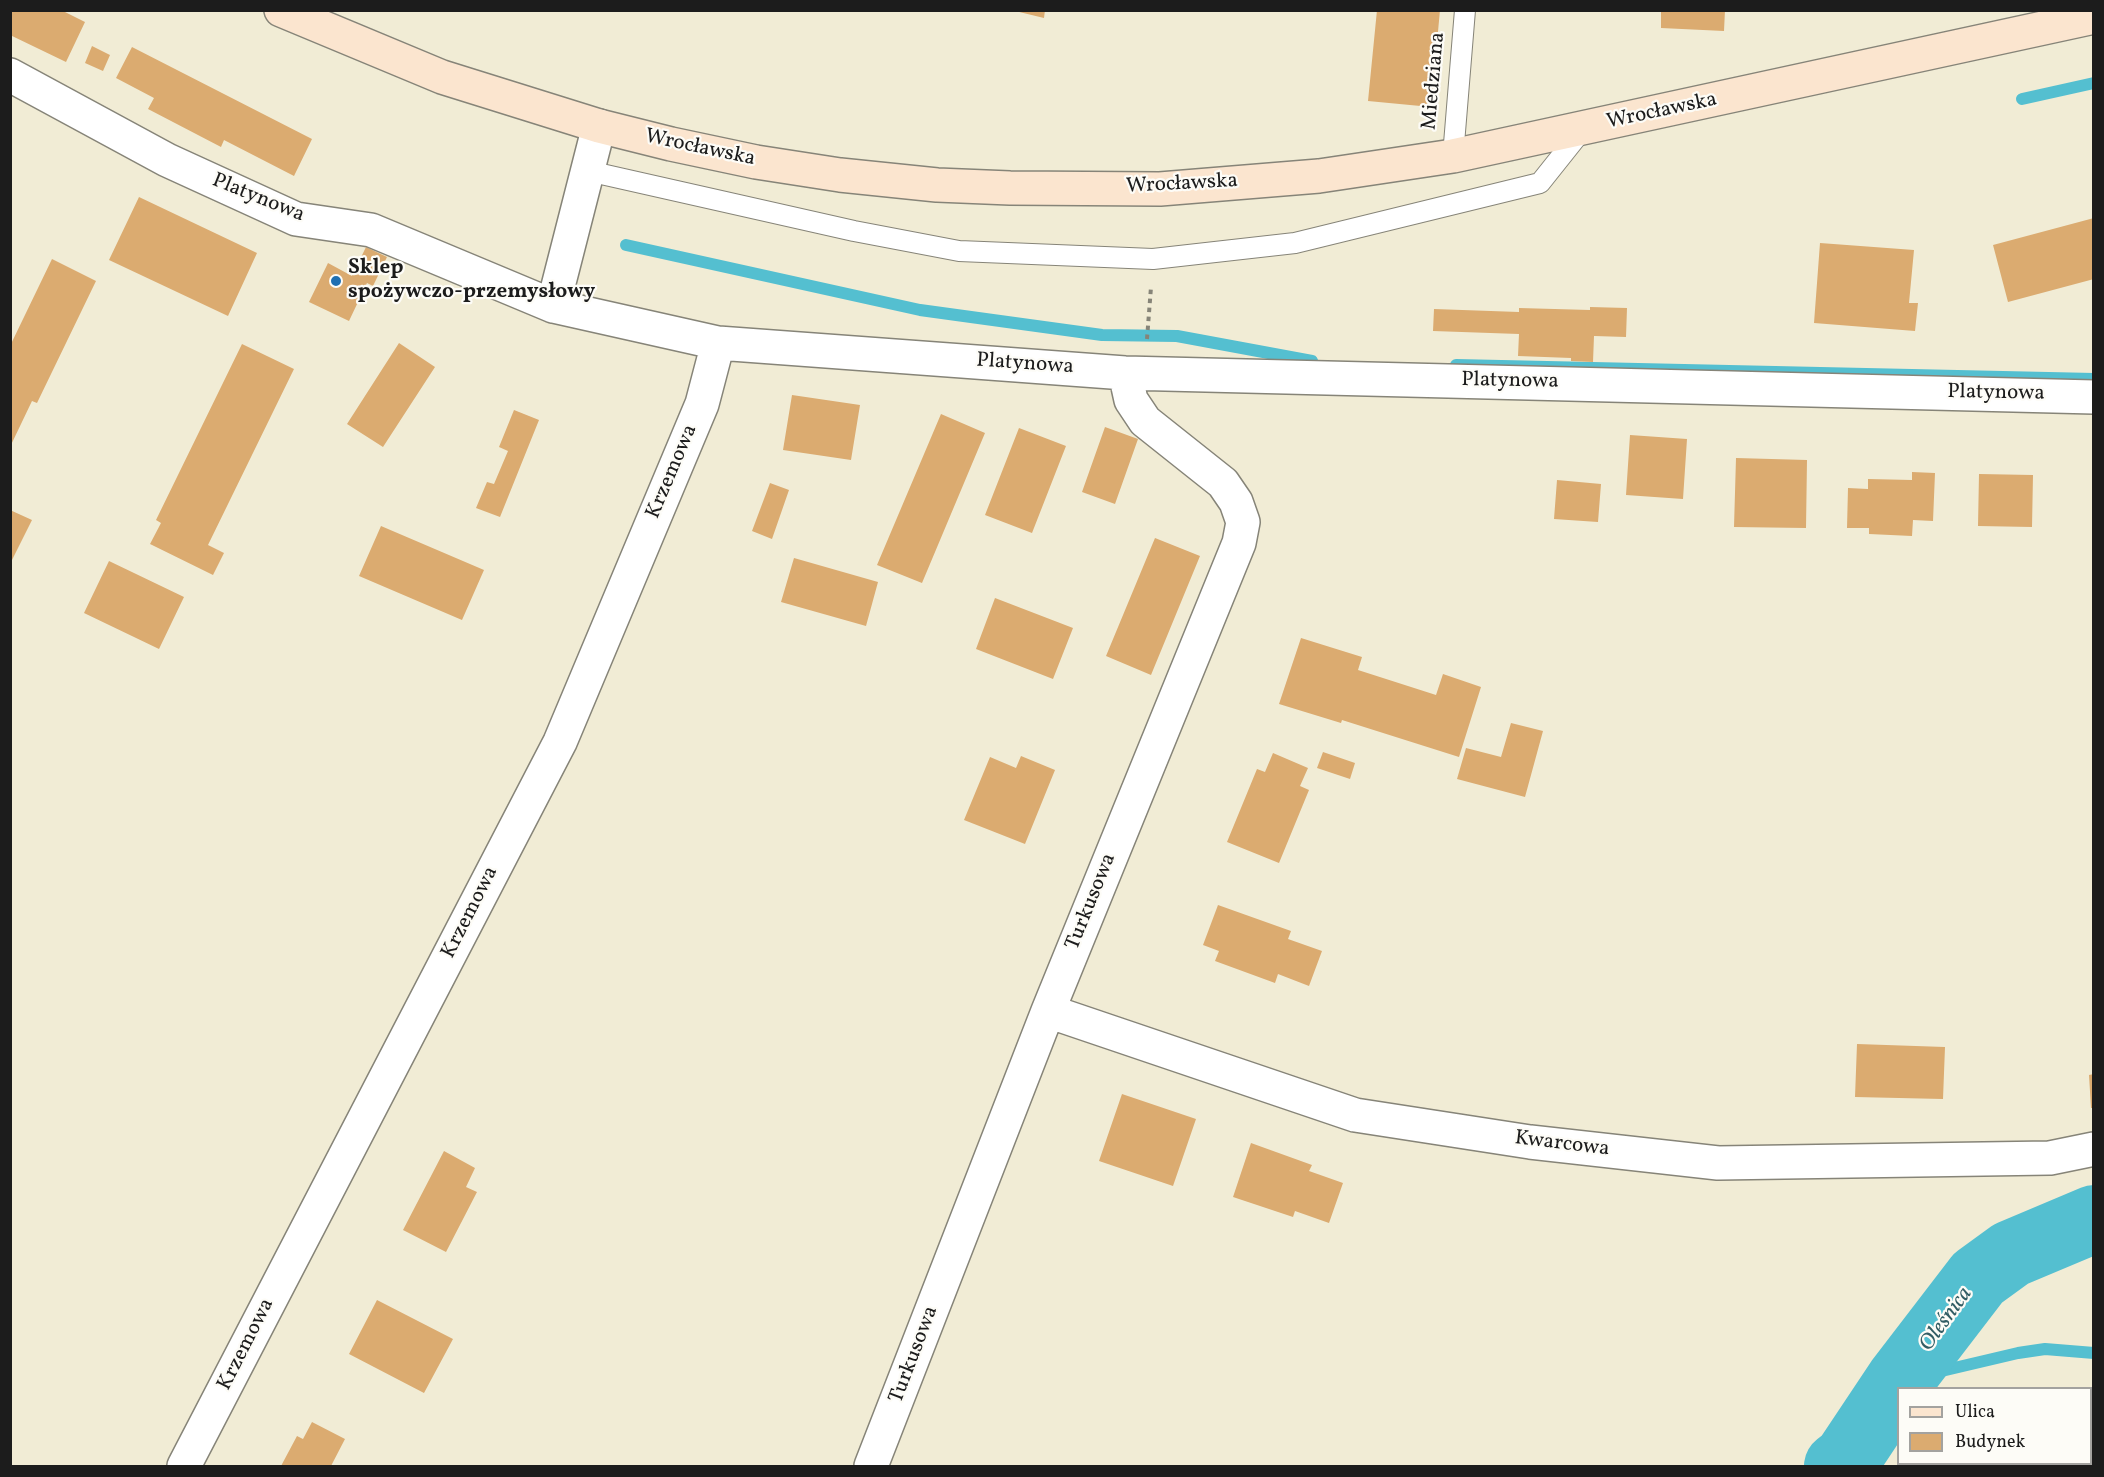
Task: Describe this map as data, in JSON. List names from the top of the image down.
{
  "streets": {
    "main road": ["Wrocławska"],
    "street": [
      "Platynowa",
      "Krzemowa",
      "Turkusowa",
      "Kwarcowa"
    ],
    "lane": ["Miedziana"]
  },
  "crossings": [
    ["Miedziana", "Wrocławska"],
    ["Platynowa", "Krzemowa"],
    ["Platynowa", "Turkusowa"],
    ["Turkusowa", "Kwarcowa"]
  ],
  "water": ["Oleśnica"],
  "places": ["Sklep spożywczo-przemysłowy"],
  "legend": ["Ulica", "Budynek"]
}
